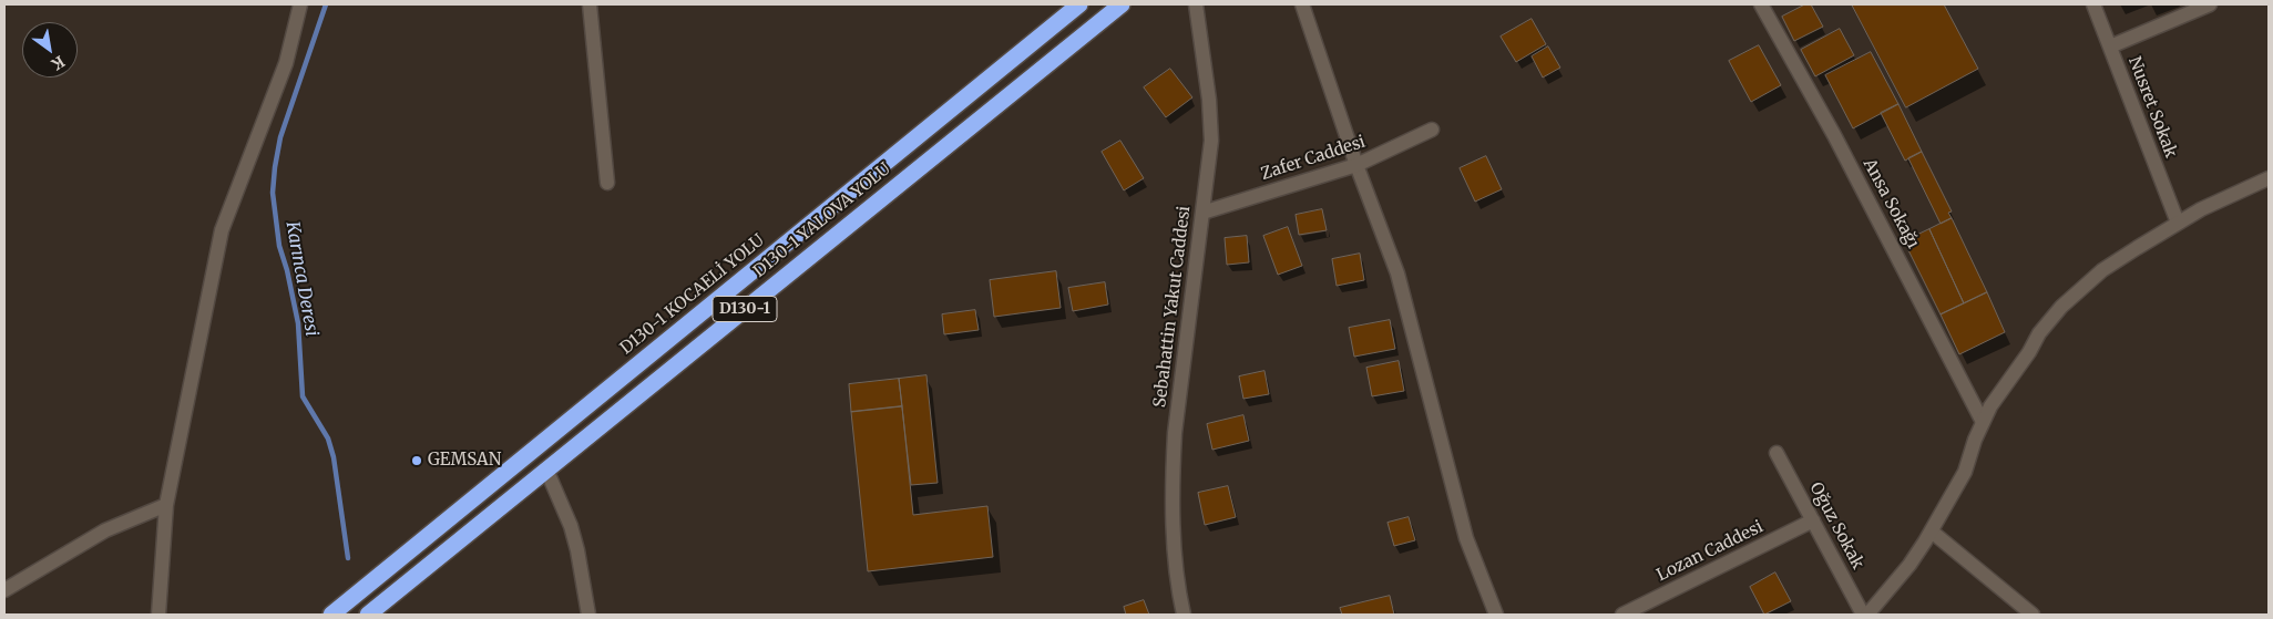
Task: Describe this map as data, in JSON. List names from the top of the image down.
{
  "streets": {
    "highway": ["D130-1 YALOVA YOLU", "D130-1 KOCAELİ YOLU", "D130-1"],
    "street": [
      "Nusret Sokak",
      "Zafer Caddesi",
      "Ansa Sokağı",
      "Sebahattin Yakut Caddesi",
      "Oğuz Sokak",
      "Lozan Caddesi"
    ]
  },
  "crossings": [
    ["Zafer Caddesi", "Sebahattin Yakut Caddesi"],
    ["Oğuz Sokak", "Lozan Caddesi"]
  ],
  "water": ["Karınca Deresi"],
  "places": ["GEMSAN"],
  "north": "bottom right"
}
